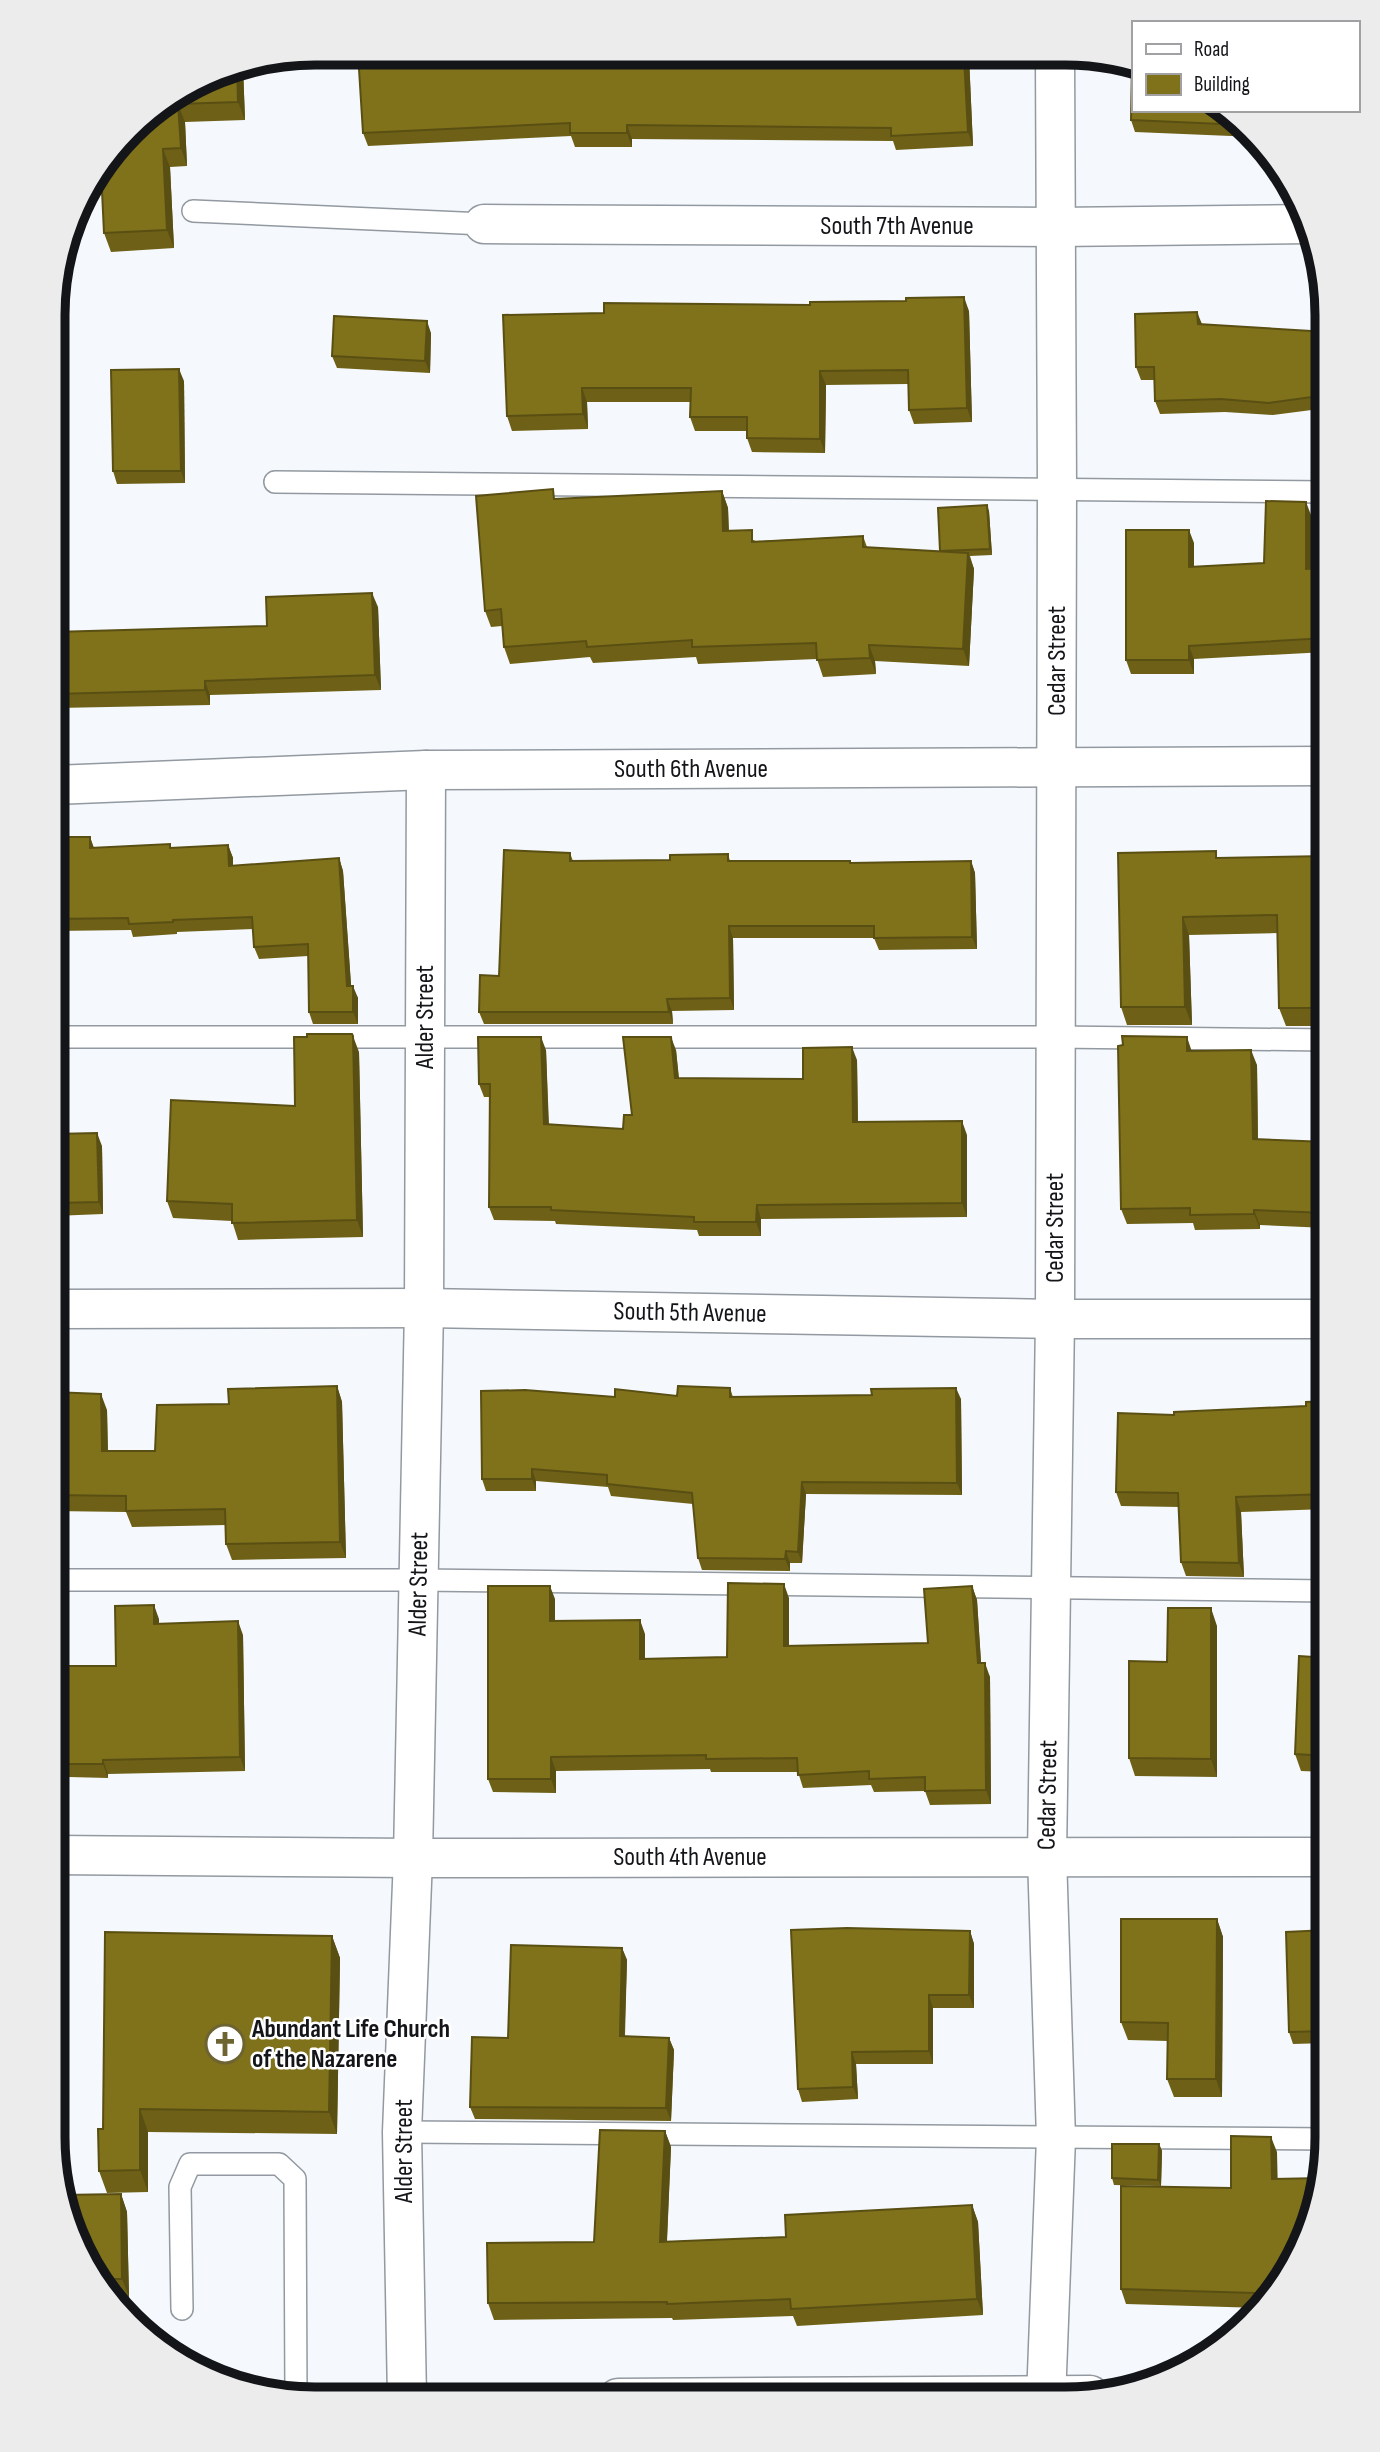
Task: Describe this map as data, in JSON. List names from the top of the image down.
{
  "streets": {
    "street": [
      "South 7th Avenue",
      "Cedar Street",
      "South 6th Avenue",
      "Alder Street",
      "South 5th Avenue",
      "South 4th Avenue"
    ]
  },
  "crossings": [
    ["South 7th Avenue", "Cedar Street"],
    ["Cedar Street", "South 6th Avenue"],
    ["Cedar Street", "South 5th Avenue"],
    ["Cedar Street", "South 4th Avenue"],
    ["South 6th Avenue", "Alder Street"],
    ["Alder Street", "South 5th Avenue"],
    ["Alder Street", "South 4th Avenue"]
  ],
  "places": {
    "church": ["Abundant Life Church of the Nazarene"]
  },
  "legend": ["Road", "Building"]
}
